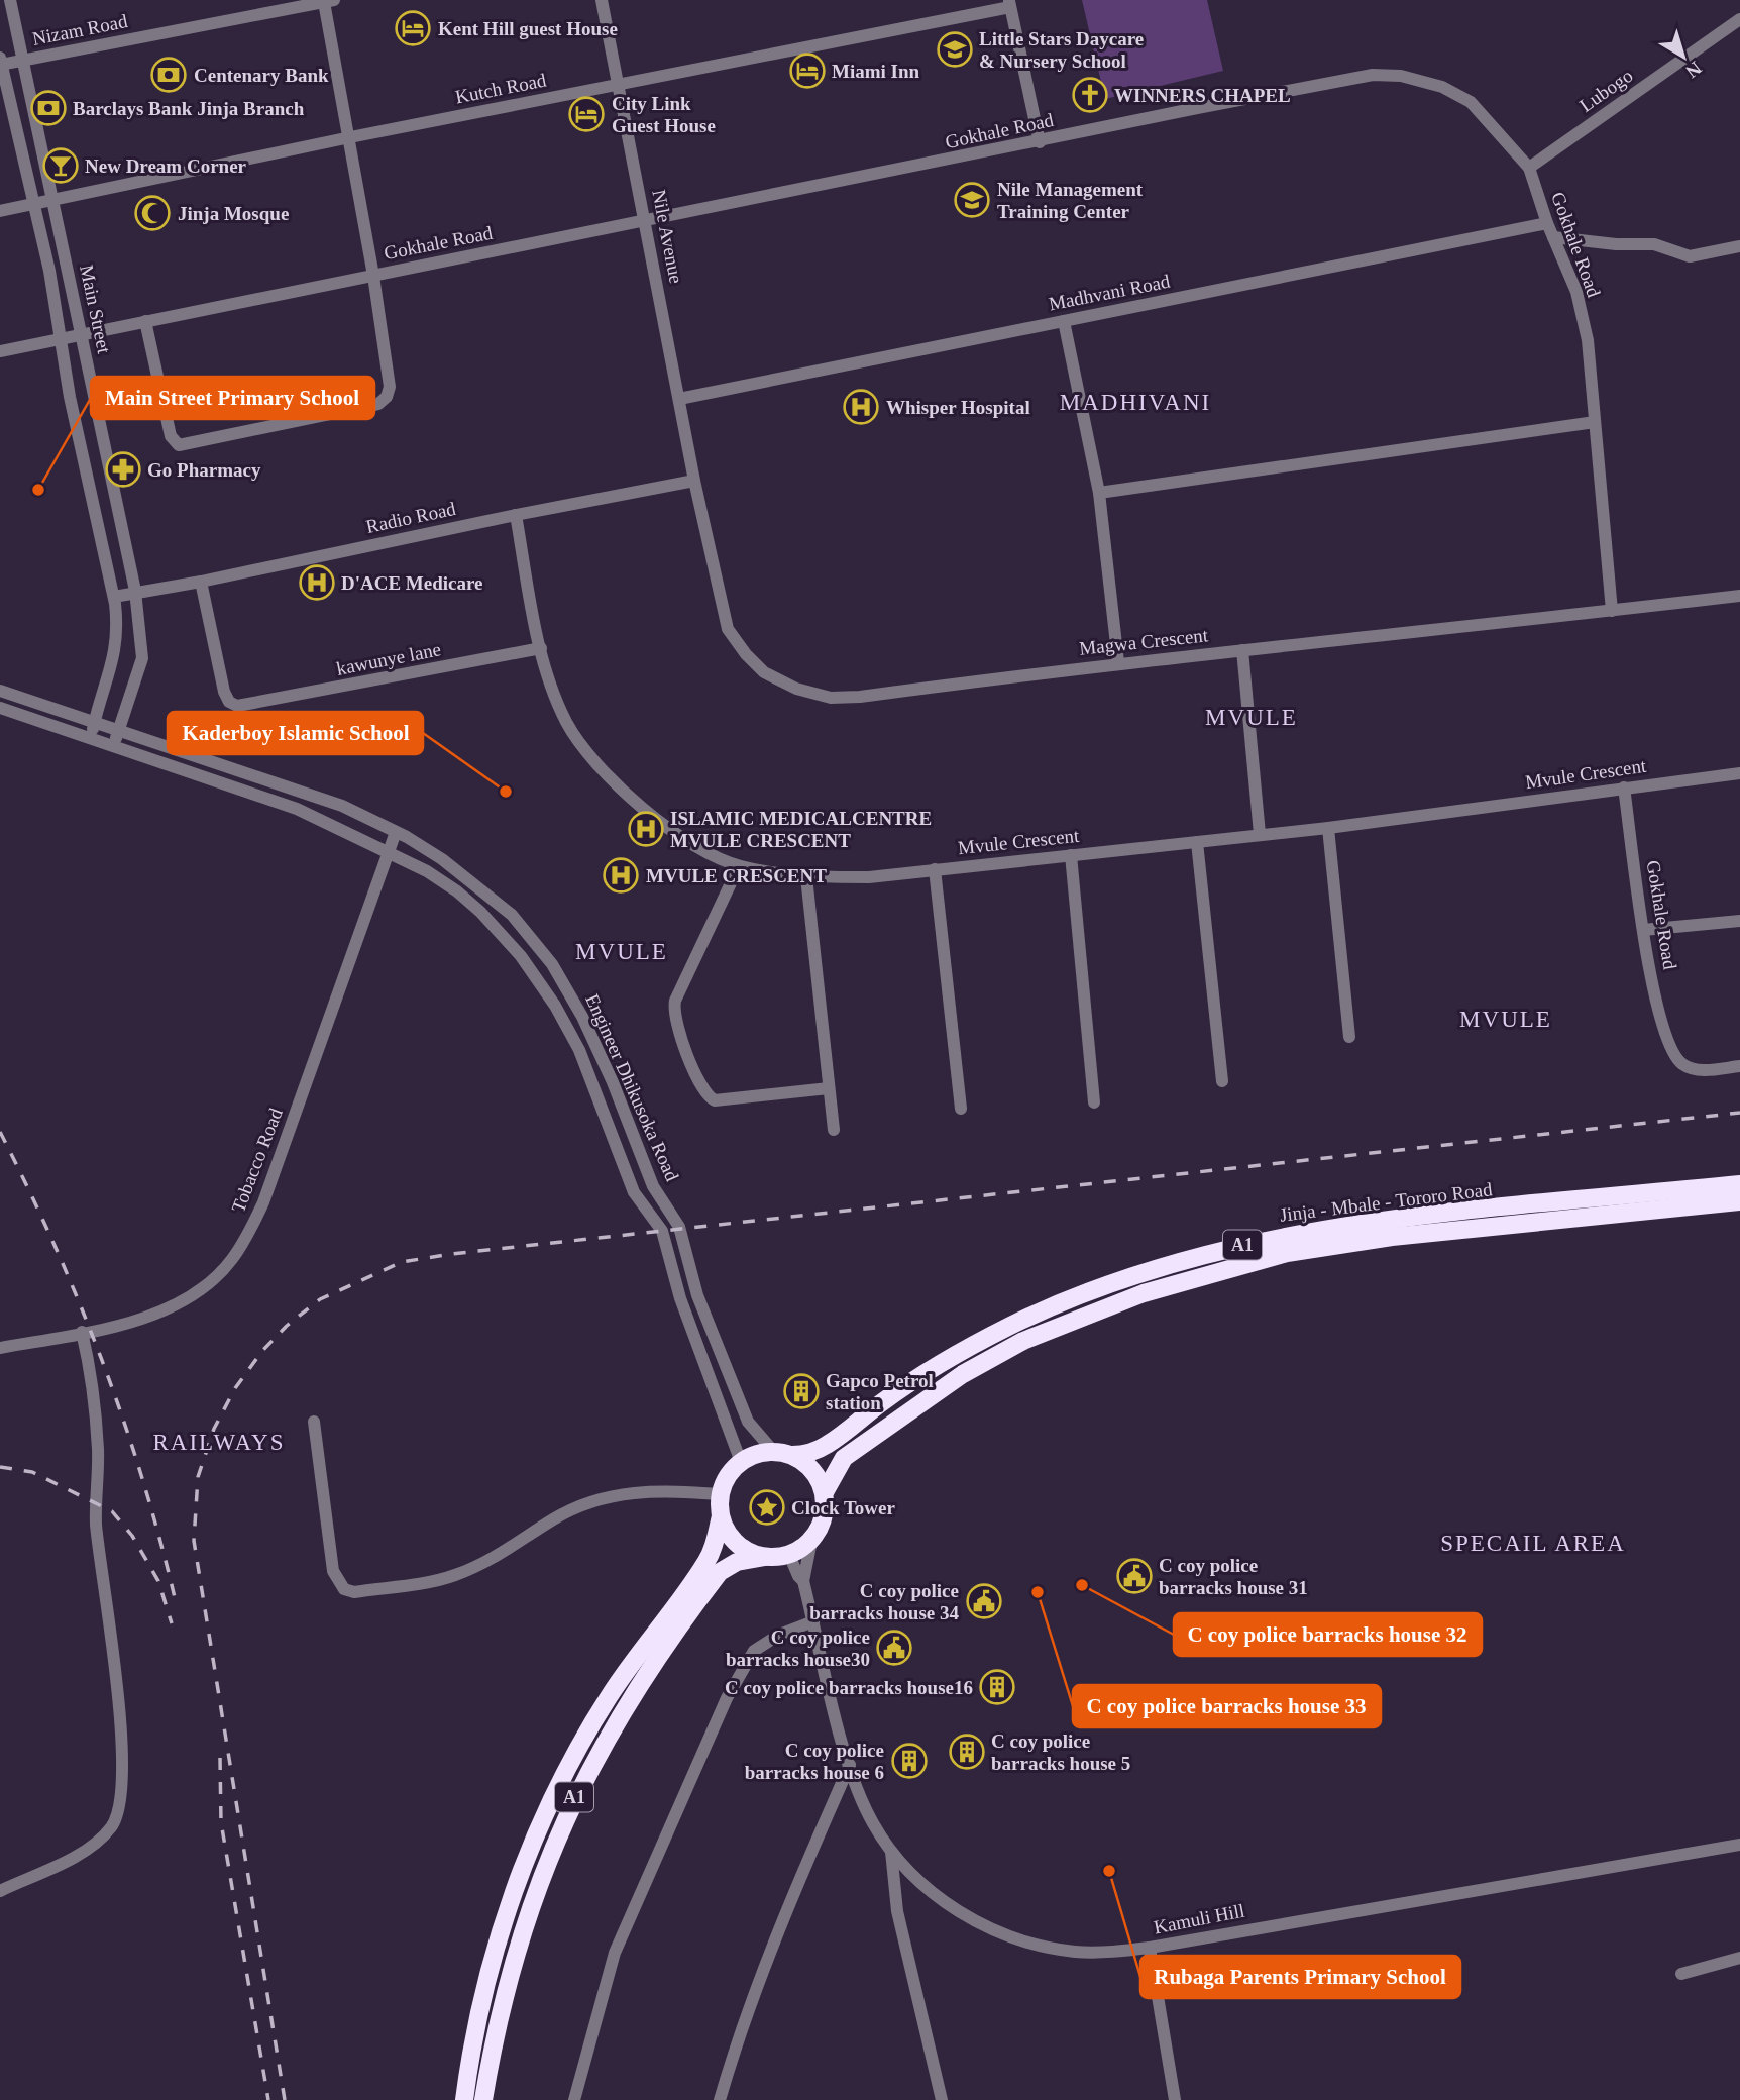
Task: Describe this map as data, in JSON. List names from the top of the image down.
{
  "streets": {
    "highway": ["Jinja - Mbale - Tororo Road", "A1"],
    "street": [
      "Nizam Road",
      "Kutch Road",
      "Lubogo",
      "Gokhale Road",
      "Nile Avenue",
      "Madhvani Road",
      "Main Street",
      "Radio Road",
      "Magwa Crescent",
      "kawunye lane",
      "Mvule Crescent",
      "Engineer Dhikusoka Road",
      "Tobacco Road",
      "Kamuli Hill"
    ]
  },
  "crossings": [
    ["Nizam Road", "Main Street"],
    ["Kutch Road", "Nile Avenue"],
    ["Kutch Road", "Main Street"],
    ["Lubogo", "Gokhale Road"],
    ["Gokhale Road", "Nile Avenue"],
    ["Gokhale Road", "Madhvani Road"],
    ["Gokhale Road", "Main Street"],
    ["Gokhale Road", "Magwa Crescent"],
    ["Gokhale Road", "Mvule Crescent"],
    ["Nile Avenue", "Madhvani Road"],
    ["Nile Avenue", "Radio Road"],
    ["Nile Avenue", "Magwa Crescent"],
    ["Main Street", "Radio Road"],
    ["Main Street", "Engineer Dhikusoka Road"],
    ["Radio Road", "Magwa Crescent"],
    ["Radio Road", "kawunye lane"],
    ["Radio Road", "Mvule Crescent"],
    ["kawunye lane", "Mvule Crescent"],
    ["Engineer Dhikusoka Road", "Tobacco Road"],
    ["Engineer Dhikusoka Road", "Jinja - Mbale - Tororo Road"],
    ["Engineer Dhikusoka Road", "A1"],
    ["Engineer Dhikusoka Road", "Kamuli Hill"],
    ["Jinja - Mbale - Tororo Road", "A1"],
    ["Jinja - Mbale - Tororo Road", "Kamuli Hill"],
    ["A1", "Kamuli Hill"]
  ],
  "districts": [
    "MADHIVANI",
    "MVULE",
    "MVULE",
    "MVULE",
    "RAILWAYS",
    "SPECAIL AREA"
  ],
  "places": {
    "hotel": ["Kent Hill guest House", "Miami Inn", "City Link Guest House"],
    "school or university": ["Little Stars Daycare & Nursery School", "Nile Management Training Center"],
    "bank": ["Centenary Bank", "Barclays Bank Jinja Branch"],
    "church": ["WINNERS CHAPEL"],
    "bar": ["New Dream Corner"],
    "mosque": ["Jinja Mosque"],
    "hospital": [
      "Whisper Hospital",
      "D'ACE Medicare",
      "ISLAMIC MEDICALCENTRE MVULE CRESCENT",
      "MVULE CRESCENT"
    ],
    "pharmacy": ["Go Pharmacy"],
    "other": [
      "Main Street Primary School",
      "Kaderboy Islamic School",
      "C coy police barracks house 32",
      "C coy police barracks house 33",
      "Rubaga Parents Primary School"
    ],
    "building": [
      "Gapco Petrol station",
      "C coy police barracks house16",
      "C coy police barracks house 5",
      "C coy police barracks house 6"
    ],
    "place": ["Clock Tower"],
    "public building": ["C coy police barracks house 31", "C coy police barracks house 34", "C coy police barracks house30"]
  },
  "north": "bottom right"
}
